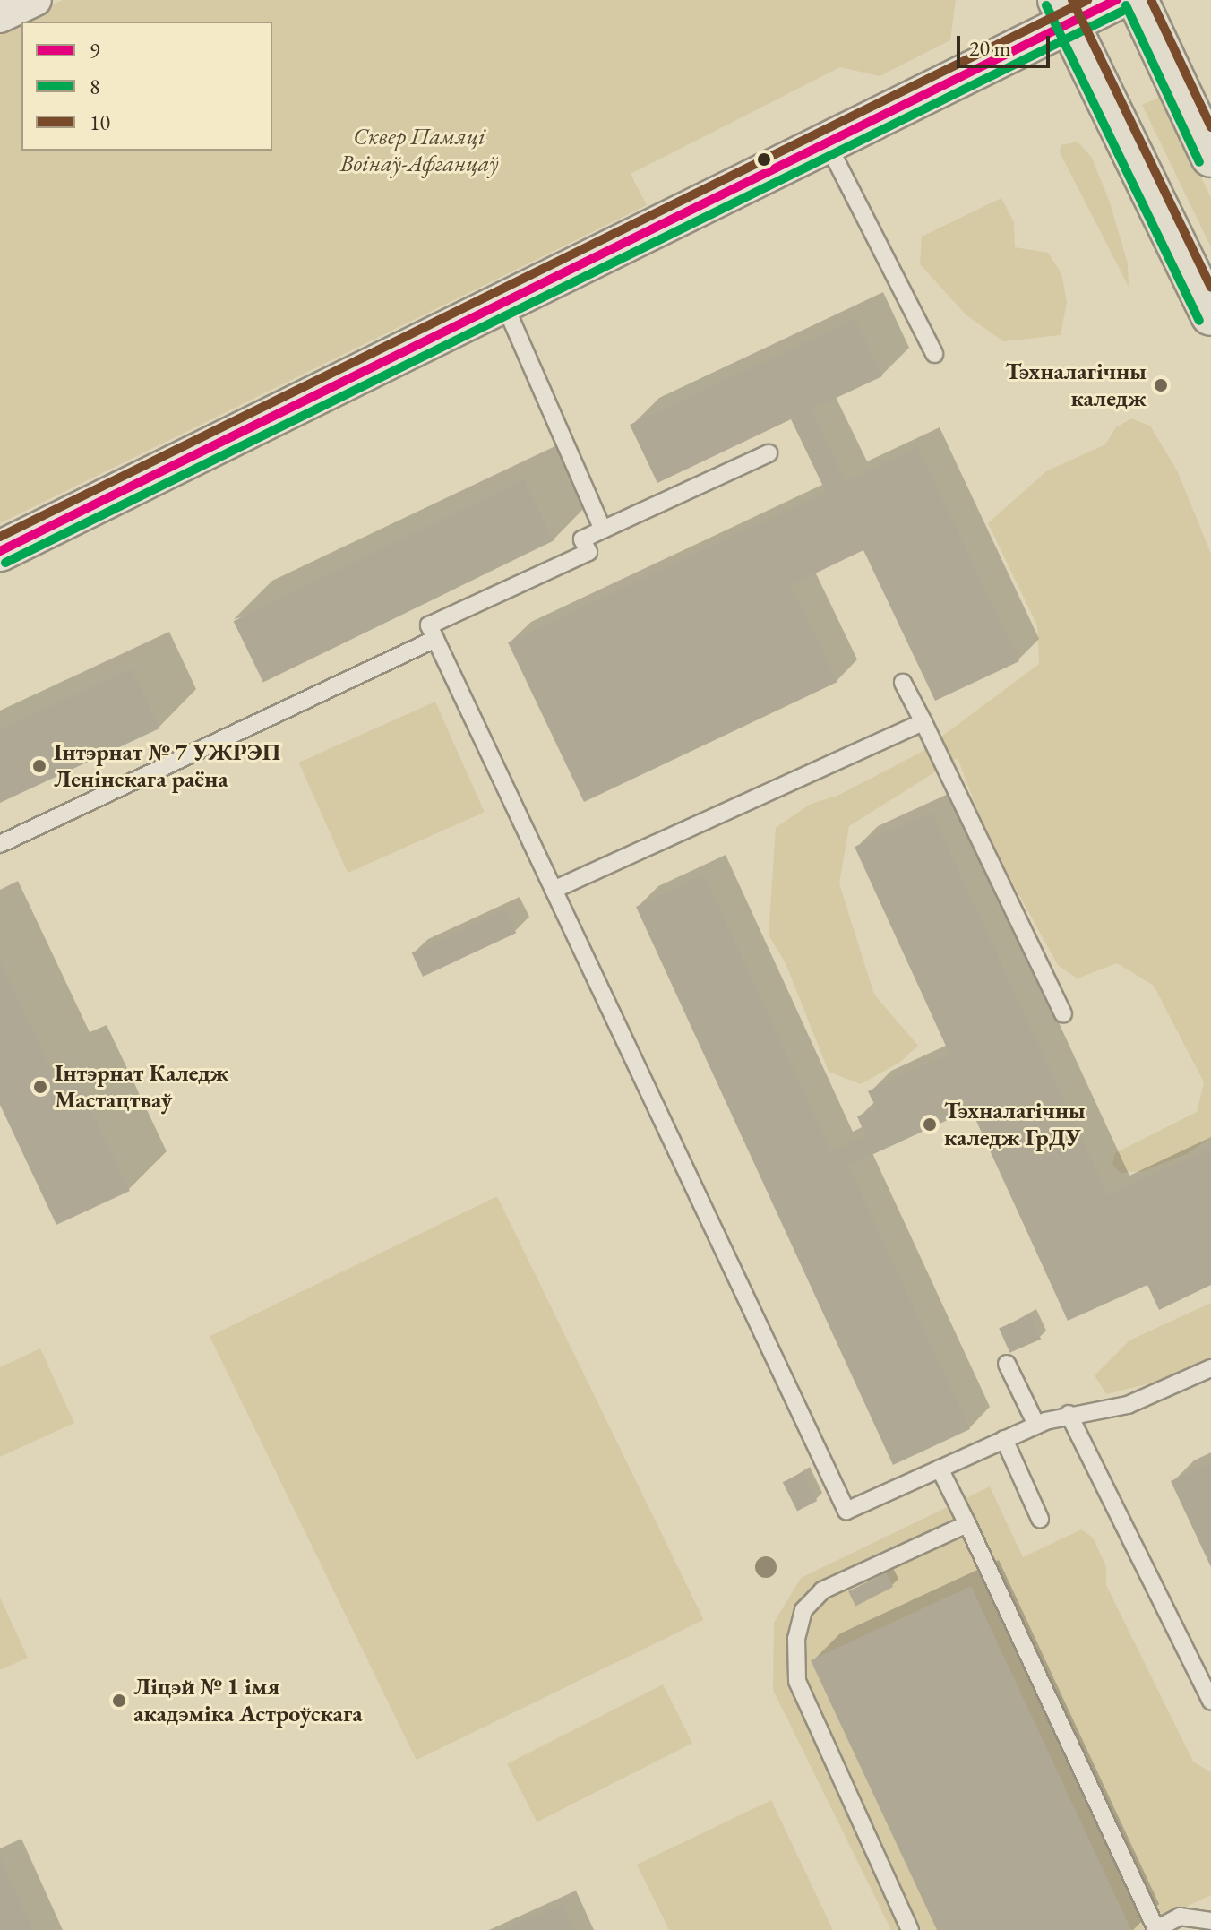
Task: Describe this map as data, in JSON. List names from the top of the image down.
{
  "parks": ["Сквер Памяці Воінаў-Афганцаў"],
  "places": [
    "Тэхналагічны каледж",
    "Інтэрнат № 7 УЖРЭП Ленінскага раёна",
    "Інтэрнат Каледж Мастацтваў",
    "Тэхналагічны каледж ГрДУ",
    "Ліцэй № 1 імя акадэміка Астроўскага"
  ],
  "lines": ["transit line 9", "transit line 10", "transit line 8"],
  "legend": ["9", "8", "10"],
  "scale_bar": "20 m"
}
